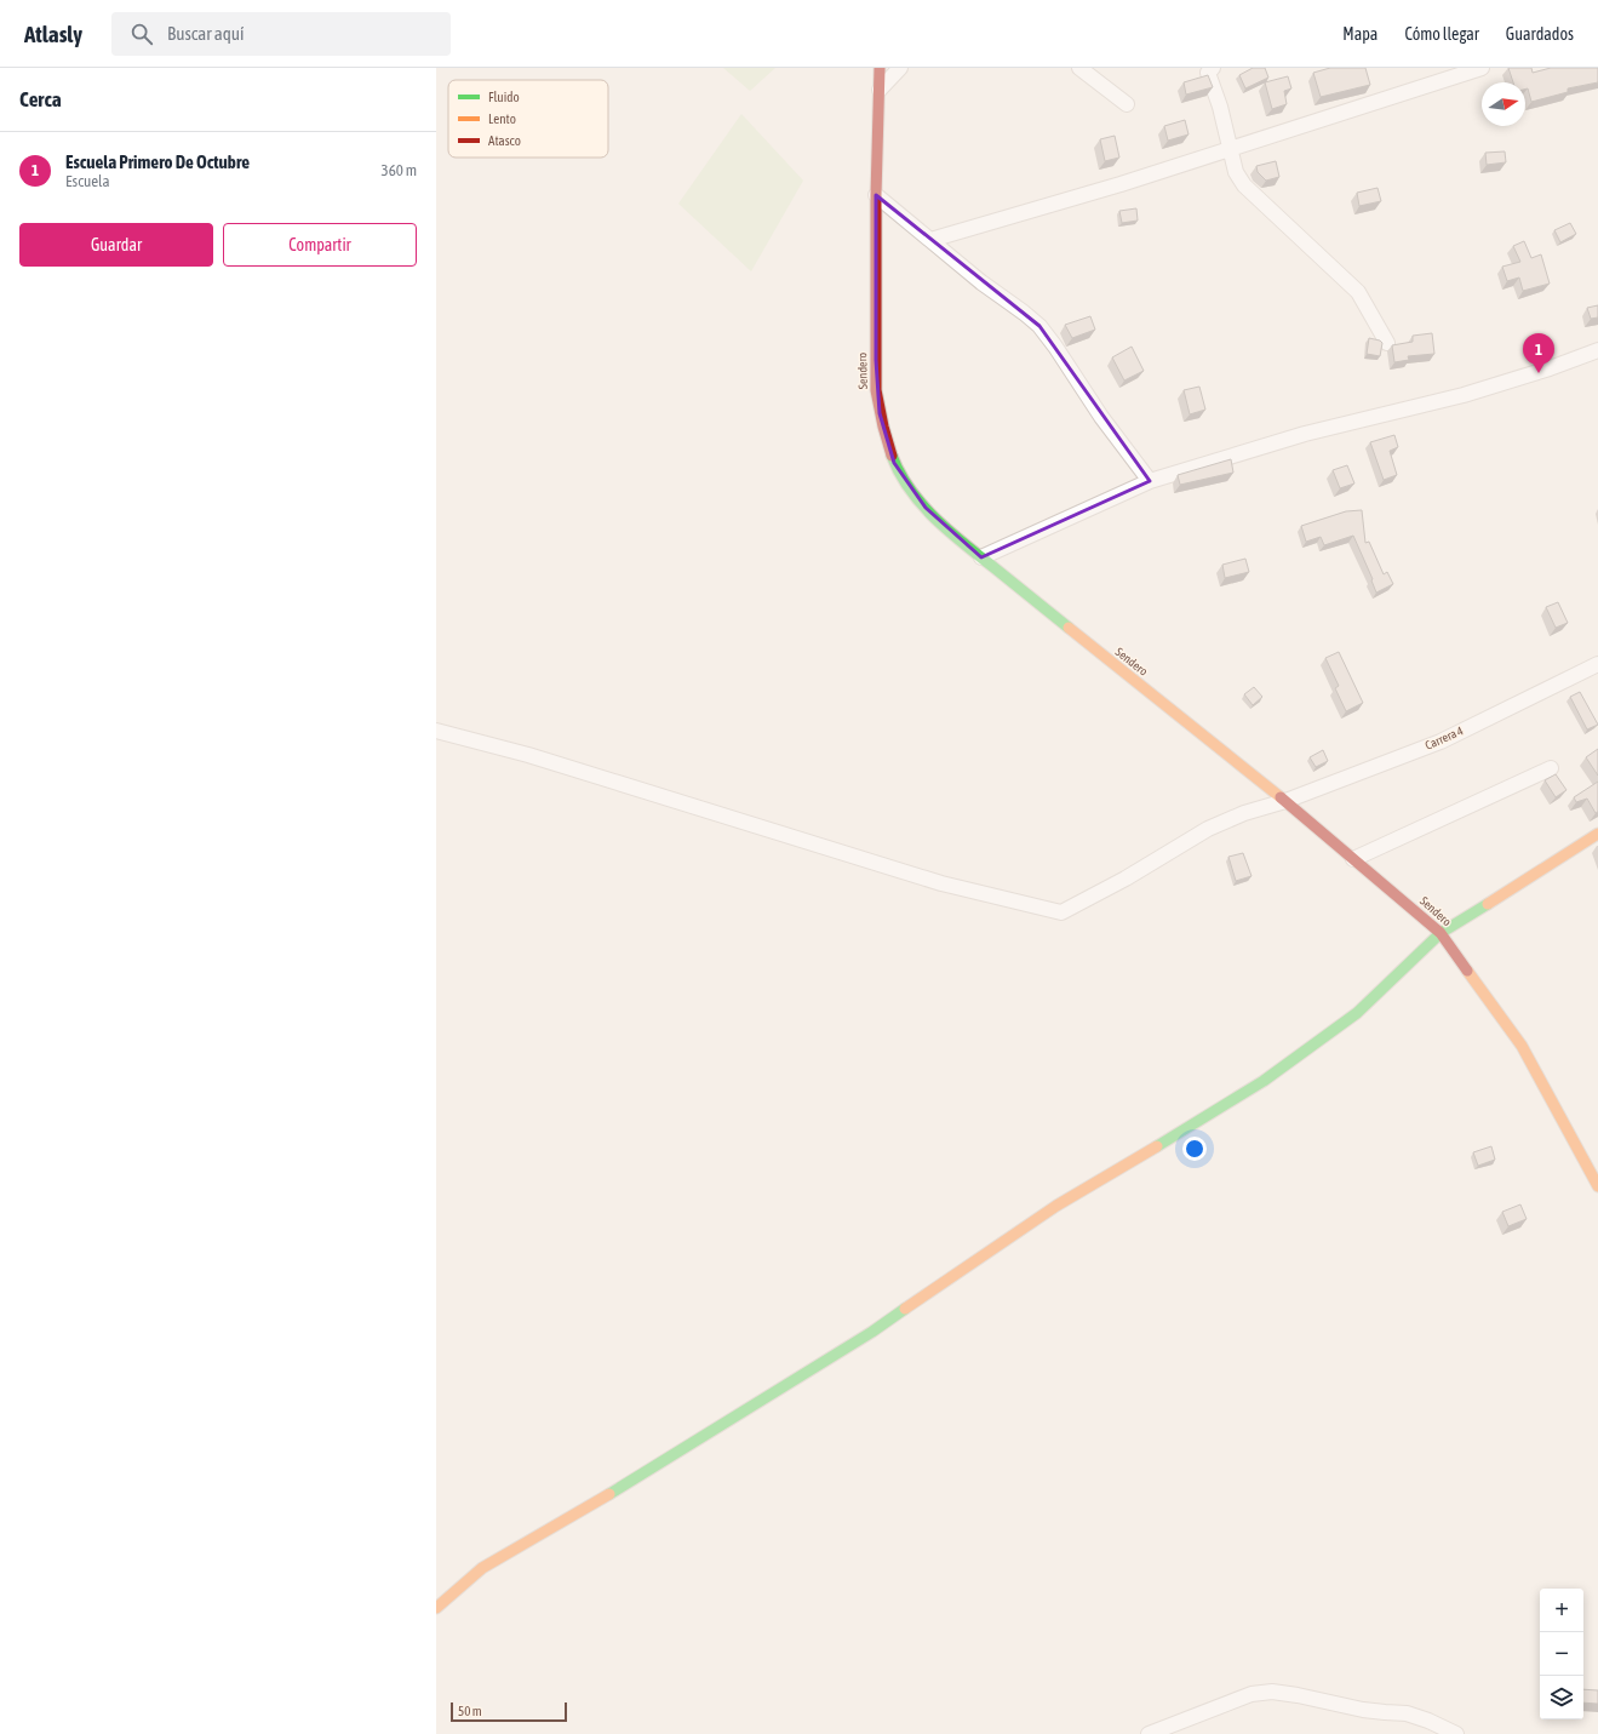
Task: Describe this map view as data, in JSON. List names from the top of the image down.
{
  "streets": {
    "main road": ["Sendero"],
    "street": ["Carrera 4"]
  },
  "crossings": [
    ["Sendero", "Carrera 4"]
  ],
  "legend": ["Fluido", "Lento", "Atasco"],
  "scale_bar": "50 m",
  "north": "right",
  "page": {
    "header": "Atlasly",
    "search": "Buscar aquí",
    "nav": ["Mapa", "Cómo llegar", "Guardados"],
    "heading": "Cerca",
    "list": [
      {
        "mark": "1",
        "name": "Escuela Primero De Octubre",
        "note": "Escuela",
        "value": "360 m"
      }
    ],
    "buttons": ["Guardar", "Compartir"],
    "pins": "1",
    "map_buttons": ["+", "−"],
    "scale": "50 m"
  }
}
